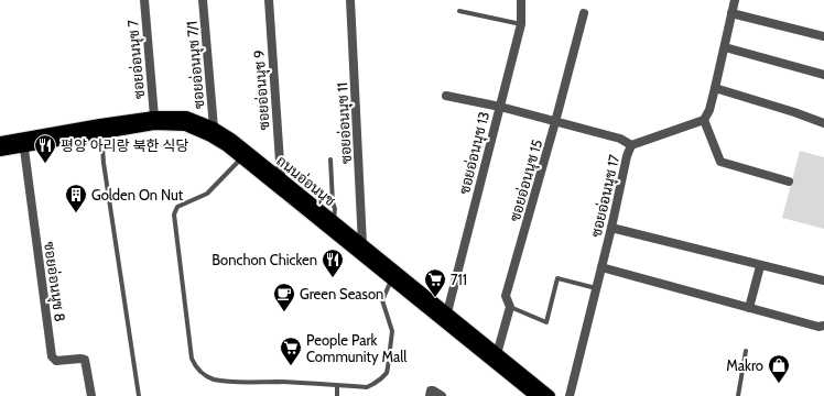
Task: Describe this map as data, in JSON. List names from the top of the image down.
{
  "streets": {
    "main road": ["ถนนอ่อนนุช"],
    "street": [
      "ซอยอ่อนนุช 7",
      "ซอยอ่อนนุช 7/1",
      "ซอยอ่อนนุช 9",
      "ซอยอ่อนนุช 11",
      "ซอยอ่อนนุช 13",
      "ซอยอ่อนนุช 15",
      "ซอยอ่อนนุช 17",
      "ซอยอ่อนนุช 8"
    ]
  },
  "crossings": [
    ["ซอยอ่อนนุช 7", "ถนนอ่อนนุช"],
    ["ซอยอ่อนนุช 7/1", "ถนนอ่อนนุช"],
    ["ซอยอ่อนนุช 9", "ถนนอ่อนนุช"],
    ["ซอยอ่อนนุช 11", "ถนนอ่อนนุช"],
    ["ซอยอ่อนนุช 13", "ถนนอ่อนนุช"],
    ["ถนนอ่อนนุช", "ซอยอ่อนนุช 15"],
    ["ถนนอ่อนนุช", "ซอยอ่อนนุช 8"]
  ],
  "places": {
    "restaurant": ["평양 아리랑 북한 식당", "Bonchon Chicken"],
    "building": ["Golden On Nut"],
    "supermarket": ["711", "People Park Community Mall"],
    "cafe": ["Green Season"],
    "shop": ["Makro"]
  }
}
